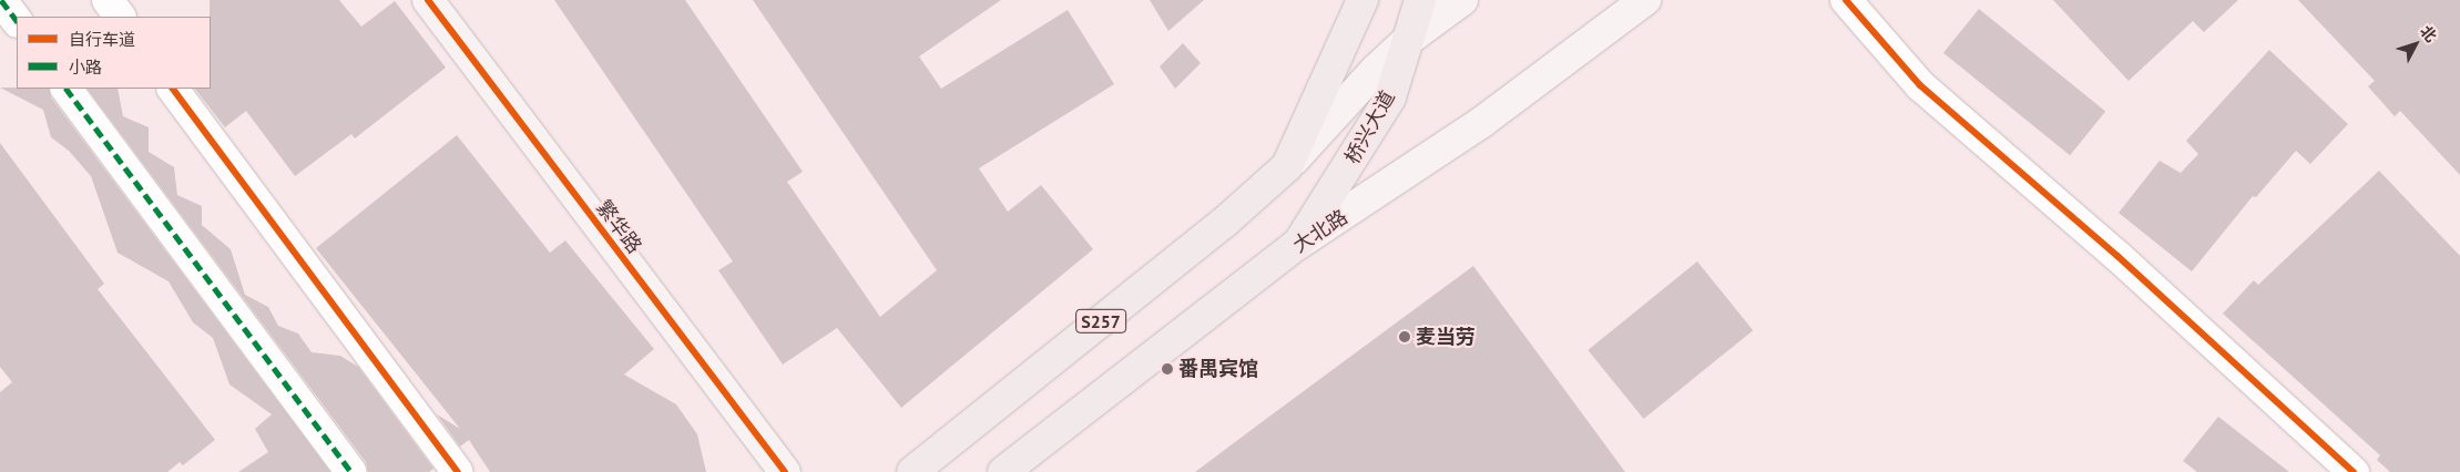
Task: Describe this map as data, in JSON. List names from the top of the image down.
{
  "streets": {
    "main road": [
      "桥兴大道",
      "繁华路",
      "大北路",
      "S257"
    ]
  },
  "crossings": [
    ["桥兴大道", "大北路"]
  ],
  "places": ["麦当劳", "番禺宾馆"],
  "legend": ["自行车道", "小路"],
  "north": "top right"
}
